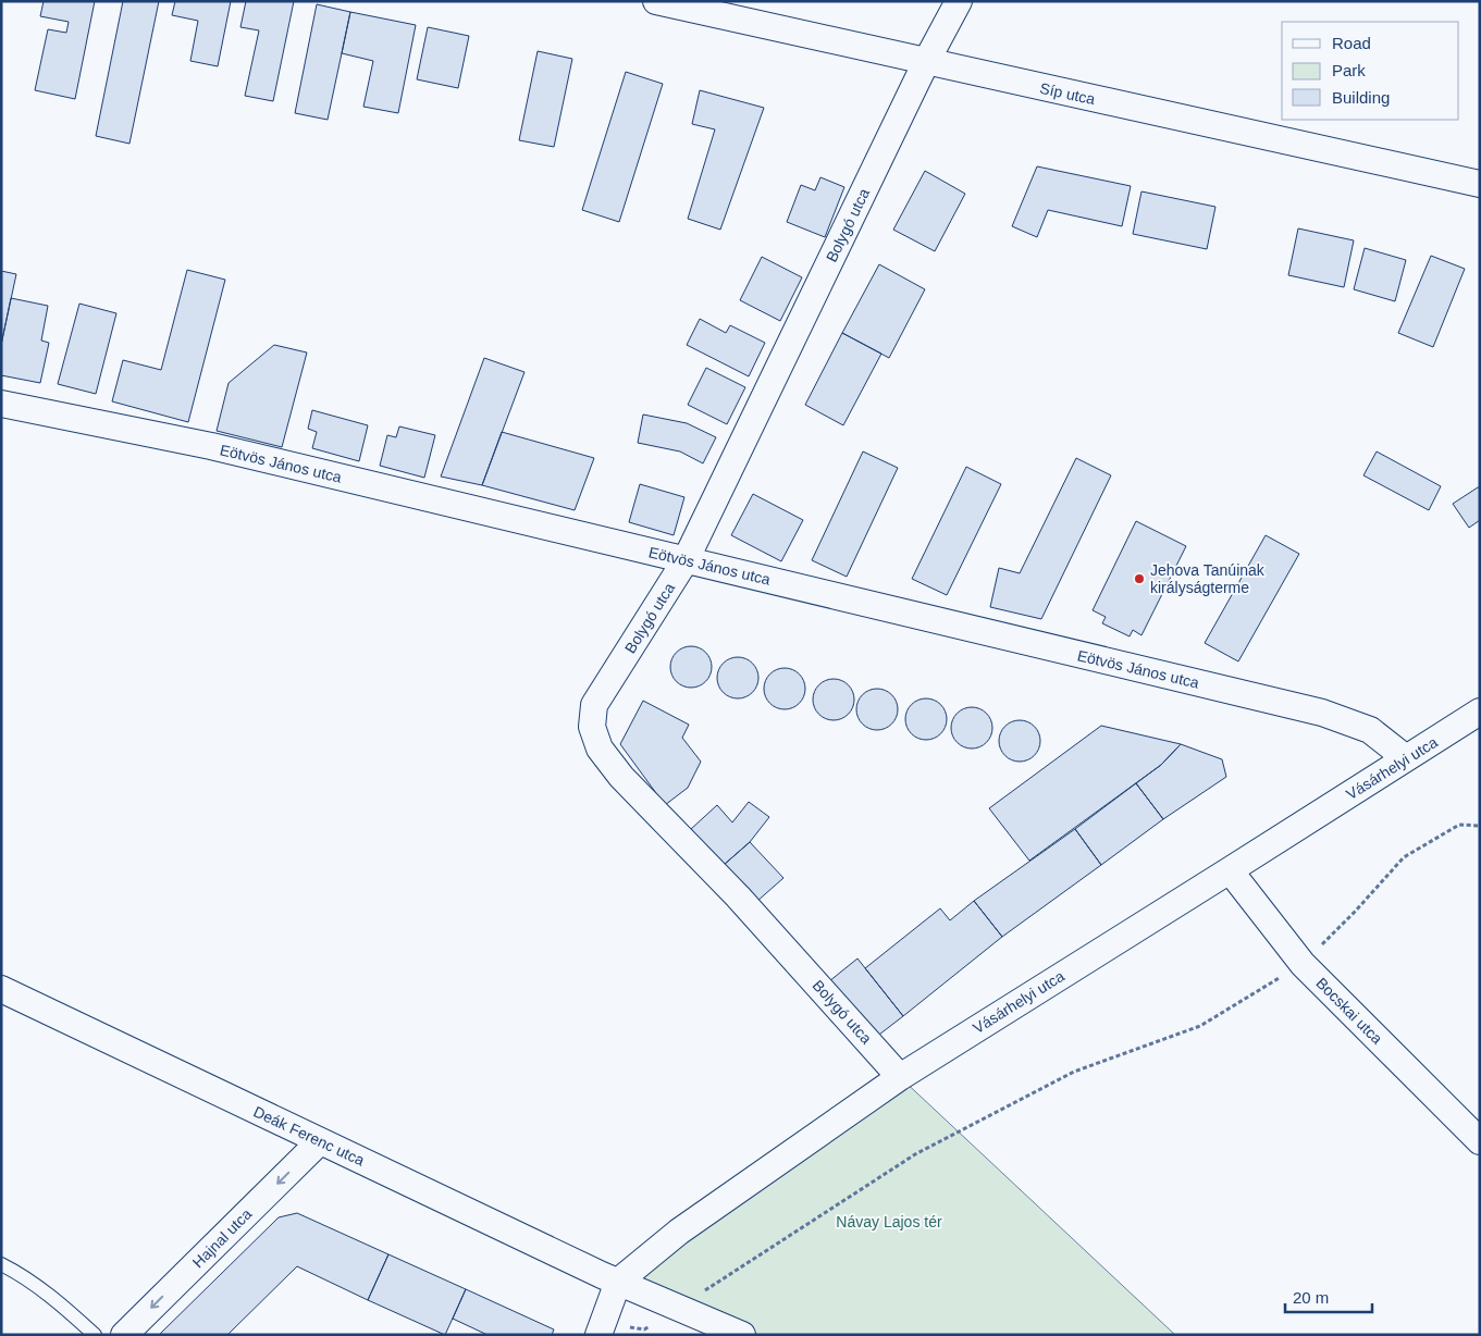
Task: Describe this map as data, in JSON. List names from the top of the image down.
{
  "streets": {
    "street": [
      "Síp utca",
      "Bolygó utca",
      "Eötvös János utca",
      "Vásárhelyi utca",
      "Bocskai utca",
      "Deák Ferenc utca",
      "Hajnal utca"
    ]
  },
  "crossings": [
    ["Síp utca", "Bolygó utca"],
    ["Bolygó utca", "Eötvös János utca"],
    ["Bolygó utca", "Vásárhelyi utca"],
    ["Eötvös János utca", "Vásárhelyi utca"],
    ["Vásárhelyi utca", "Bocskai utca"],
    ["Vásárhelyi utca", "Deák Ferenc utca"],
    ["Deák Ferenc utca", "Hajnal utca"]
  ],
  "one_way": ["Hajnal utca"],
  "parks": ["Návay Lajos tér"],
  "places": ["Jehova Tanúinak királyságterme"],
  "legend": ["Road", "Park", "Building"],
  "scale_bar": "20 m"
}
